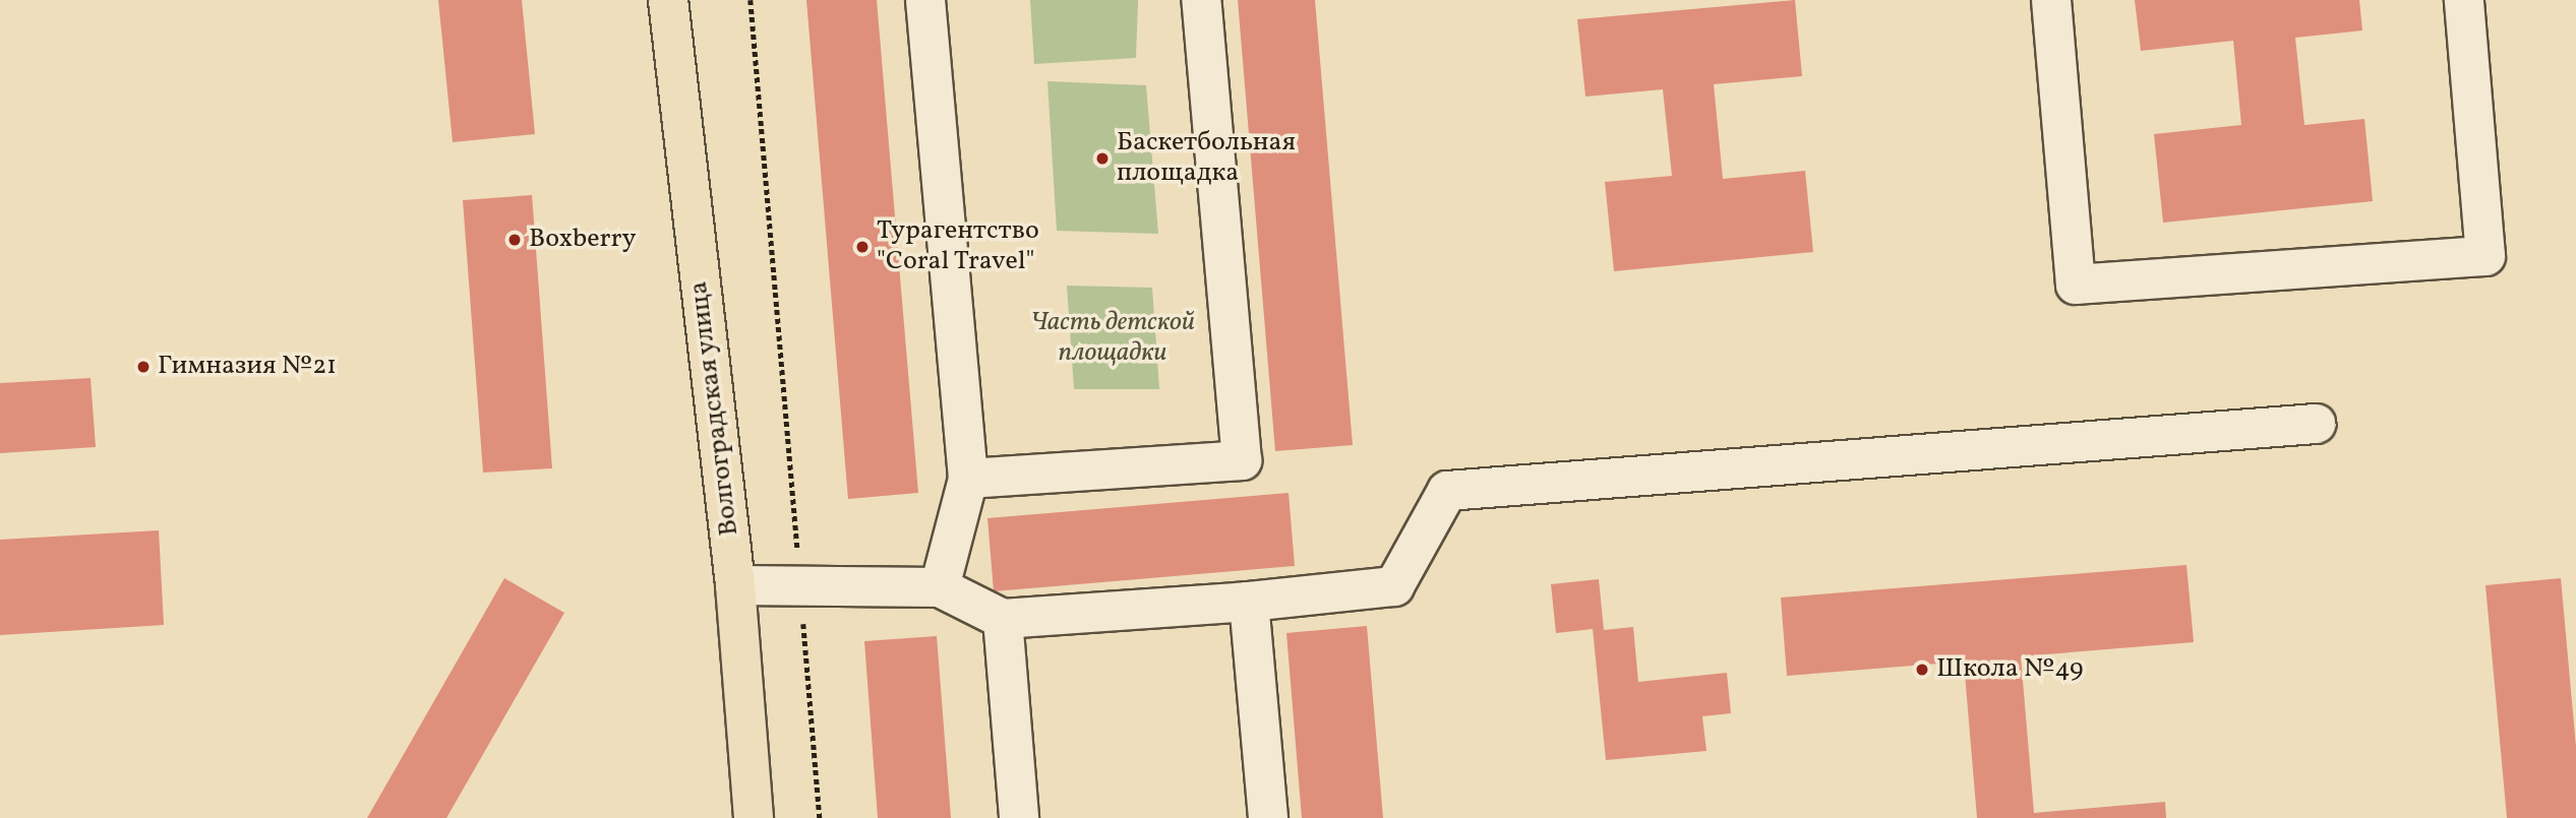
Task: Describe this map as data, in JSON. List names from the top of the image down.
{
  "streets": {
    "main road": ["Волгоградская улица"]
  },
  "parks": ["Часть детской площадки"],
  "places": [
    "Баскетбольная площадка",
    "Boxberry",
    "Турагентство \"Coral Travel\"",
    "Гимназия №21",
    "Школа №49"
  ]
}
